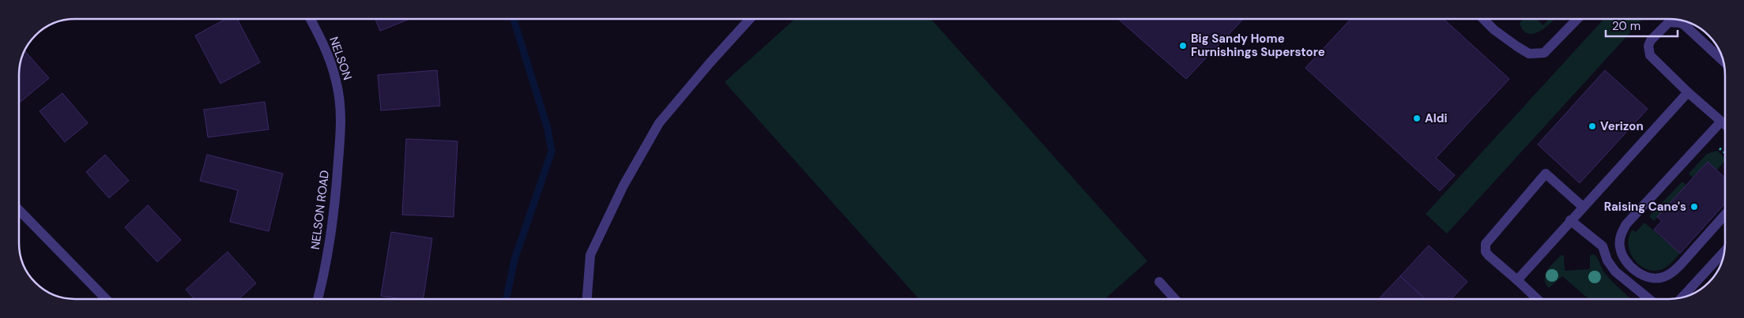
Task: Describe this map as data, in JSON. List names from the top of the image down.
{
  "streets": {
    "street": ["NELSON", "NELSON ROAD"]
  },
  "crossings": [
    ["NELSON", "NELSON ROAD"]
  ],
  "places": [
    "Big Sandy Home Furnishings Superstore",
    "Aldi",
    "Verizon",
    "Raising Cane's"
  ],
  "scale_bar": "20 m"
}
